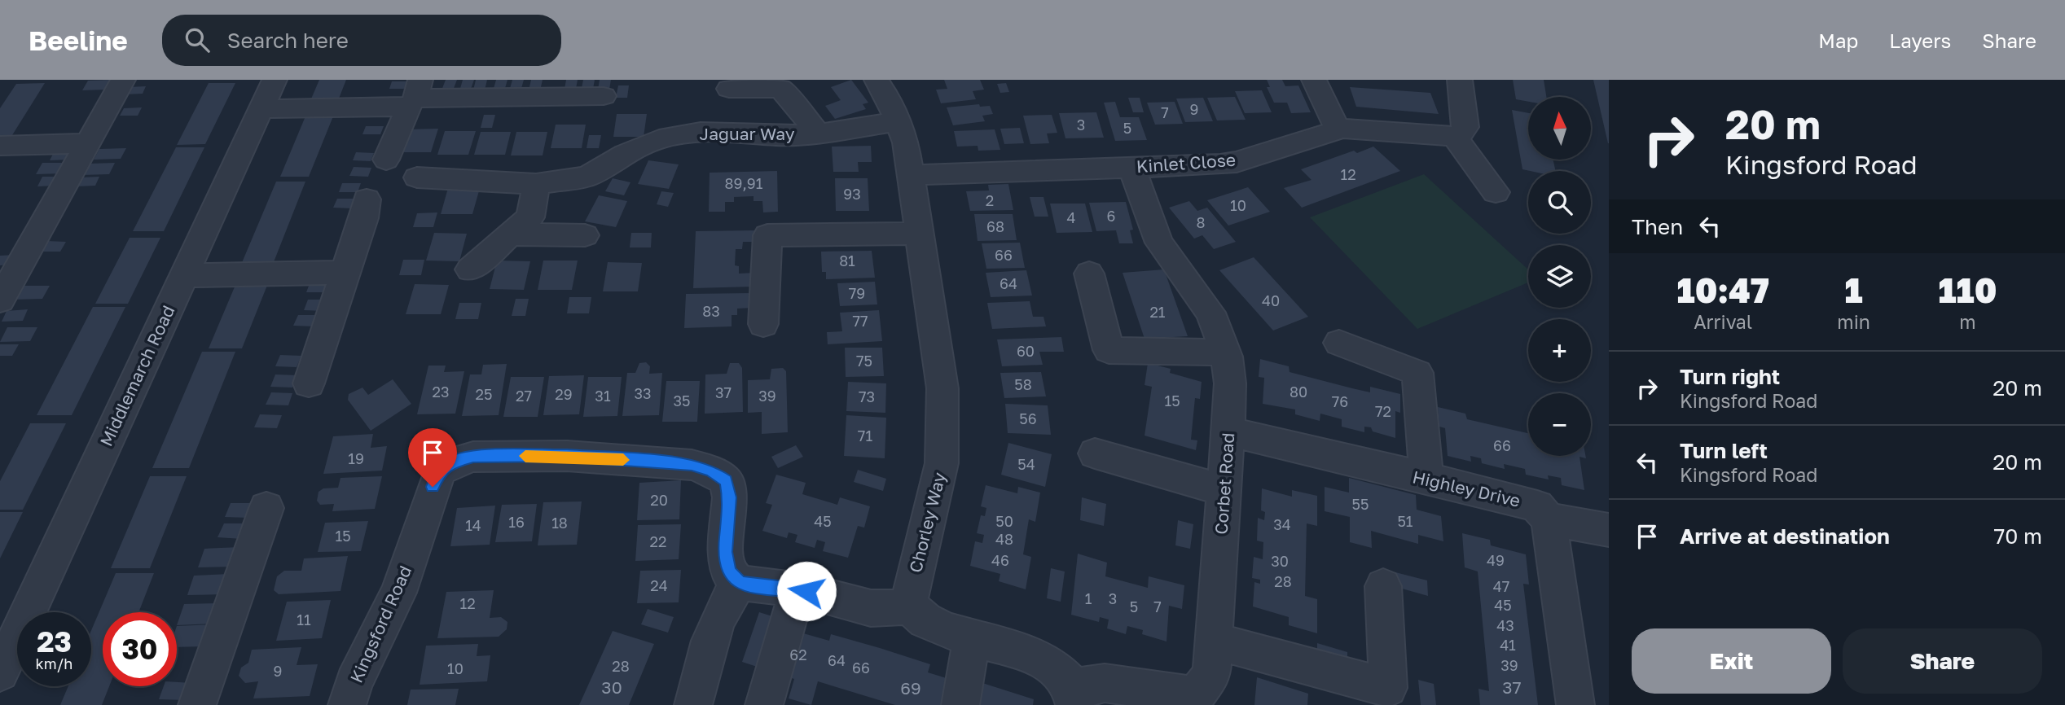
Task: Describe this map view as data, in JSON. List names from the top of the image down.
{
  "streets": {
    "street": [
      "Jaguar Way",
      "Kinlet Close",
      "Middlemarch Road",
      "Corbet Road",
      "Highley Drive",
      "Chorley Way",
      "Kingsford Road"
    ]
  },
  "crossings": [
    ["Jaguar Way", "Chorley Way"],
    ["Kinlet Close", "Corbet Road"],
    ["Kinlet Close", "Chorley Way"],
    ["Corbet Road", "Highley Drive"]
  ],
  "house_numbers": [
    "9",
    "7",
    "3",
    "5",
    "12",
    "89,91",
    "93",
    "2",
    "10",
    "6",
    "4",
    "8",
    "68",
    "66",
    "81",
    "64",
    "79",
    "40",
    "83",
    "21",
    "77",
    "60",
    "75",
    "58",
    "23",
    "80",
    "37",
    "33",
    "25",
    "29",
    "27",
    "31",
    "39",
    "73",
    "35",
    "15",
    "76",
    "72",
    "56",
    "71",
    "66",
    "19",
    "54",
    "20",
    "55",
    "45",
    "50",
    "51",
    "16",
    "18",
    "34",
    "14",
    "15",
    "48",
    "22",
    "46",
    "49",
    "30",
    "28",
    "24",
    "47",
    "1",
    "3",
    "12",
    "45",
    "5",
    "7",
    "11",
    "43",
    "41",
    "62",
    "64",
    "39",
    "28",
    "66",
    "10",
    "9",
    "30",
    "37",
    "69"
  ],
  "north": "top",
  "page": {
    "header": "Beeline",
    "search": "Search here",
    "nav": ["Map", "Layers", "Share"],
    "turn": ["20 m", "Kingsford Road"],
    "map_buttons": ["+", "−"],
    "then": "Then",
    "eta": [
      "10:47",
      "Arrival",
      "1",
      "min",
      "110",
      "m"
    ],
    "list": [
      {
        "name": "Turn right",
        "note": "Kingsford Road",
        "value": "20 m"
      },
      {
        "name": "Turn left",
        "note": "Kingsford Road",
        "value": "20 m"
      },
      {
        "name": "Arrive at destination",
        "value": "70 m"
      }
    ],
    "speed": "23 km/h",
    "limit": "30",
    "buttons": ["Exit", "Share"]
  }
}
